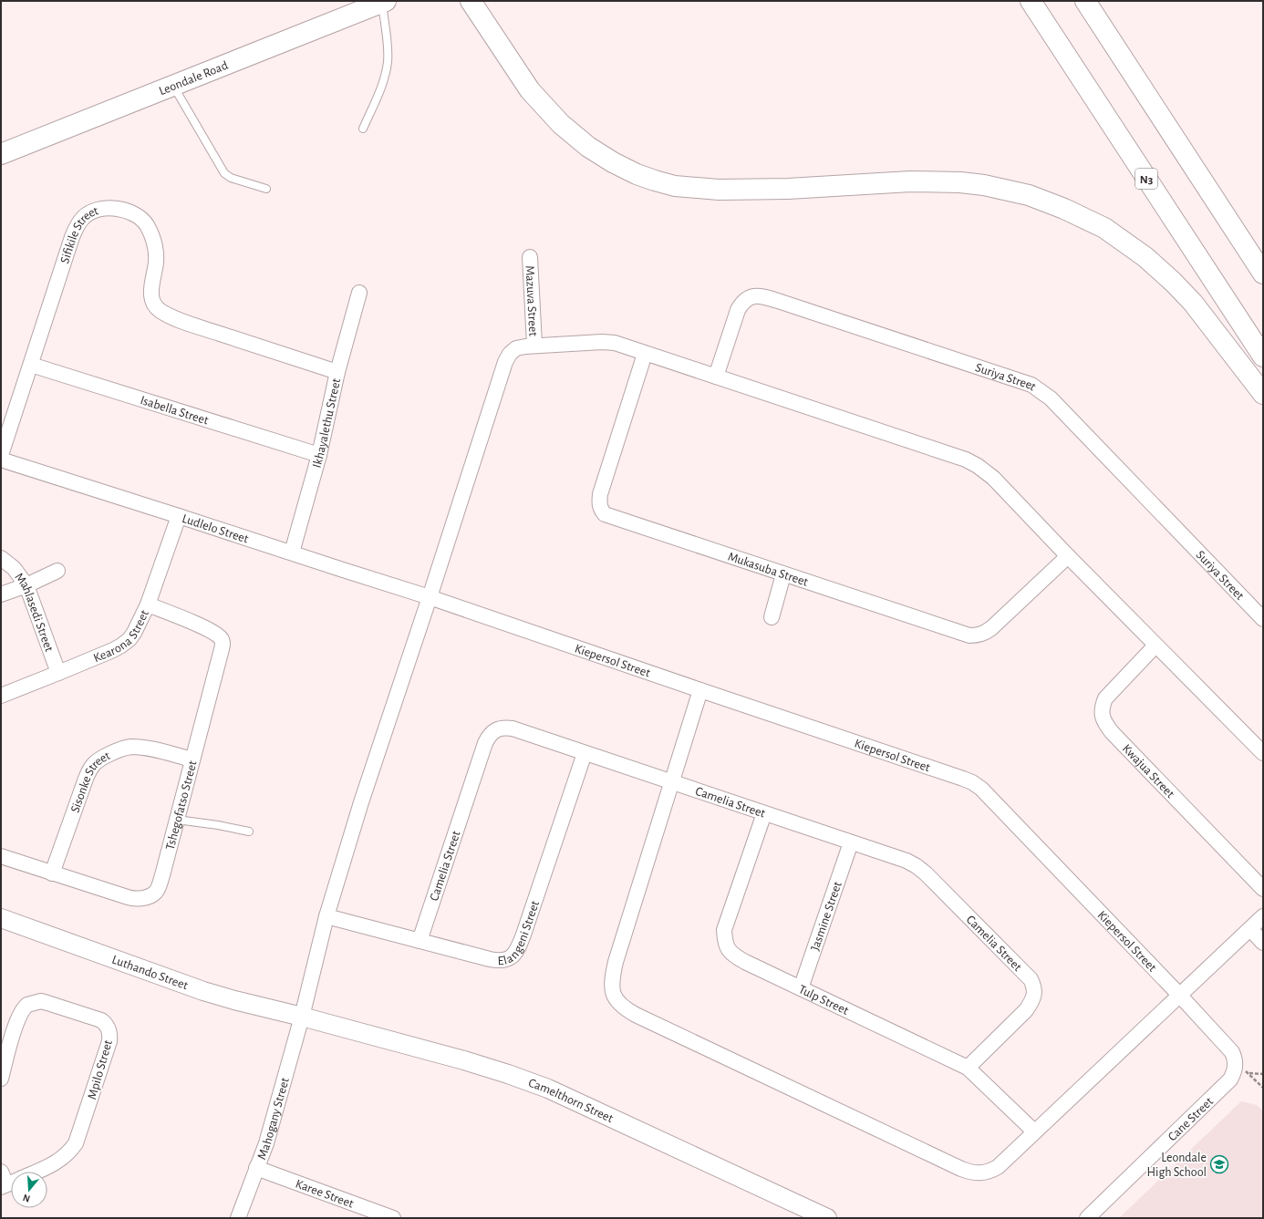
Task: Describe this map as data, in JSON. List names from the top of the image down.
{
  "streets": {
    "main road": ["Leondale Road", "N3"],
    "street": [
      "Sifikile Street",
      "Mazuva Street",
      "Suriya Street",
      "Isabella Street",
      "Ikhayalethu Street",
      "Ludlelo Street",
      "Mukasuba Street",
      "Mahlasedi Street",
      "Kearona Street",
      "Kiepersol Street",
      "Kwajua Street",
      "Sisonke Street",
      "Camelia Street",
      "Tshegofatso Street",
      "Jasmine Street",
      "Elangeni Street",
      "Luthando Street",
      "Tulp Street",
      "Mpilo Street",
      "Camelthorn Street",
      "Mahogany Street",
      "Cane Street",
      "Karee Street"
    ]
  },
  "crossings": [
    ["Sifikile Street", "Isabella Street"],
    ["Sifikile Street", "Ikhayalethu Street"],
    ["Mazuva Street", "Mahogany Street"],
    ["Suriya Street", "Mahogany Street"],
    ["Isabella Street", "Ikhayalethu Street"],
    ["Ikhayalethu Street", "Ludlelo Street"],
    ["Ludlelo Street", "Kearona Street"],
    ["Ludlelo Street", "Kiepersol Street"],
    ["Ludlelo Street", "Mahogany Street"],
    ["Mukasuba Street", "Mahogany Street"],
    ["Mahlasedi Street", "Kearona Street"],
    ["Kearona Street", "Tshegofatso Street"],
    ["Kiepersol Street", "Mahogany Street"],
    ["Kiepersol Street", "Cane Street"],
    ["Kwajua Street", "Mahogany Street"],
    ["Sisonke Street", "Tshegofatso Street"],
    ["Camelia Street", "Jasmine Street"],
    ["Camelia Street", "Elangeni Street"],
    ["Camelia Street", "Tulp Street"],
    ["Jasmine Street", "Tulp Street"],
    ["Elangeni Street", "Mahogany Street"],
    ["Luthando Street", "Camelthorn Street"],
    ["Luthando Street", "Mahogany Street"],
    ["Camelthorn Street", "Mahogany Street"],
    ["Mahogany Street", "Karee Street"]
  ],
  "places": {
    "school or university": ["Leondale High School"]
  },
  "north": "bottom"
}
